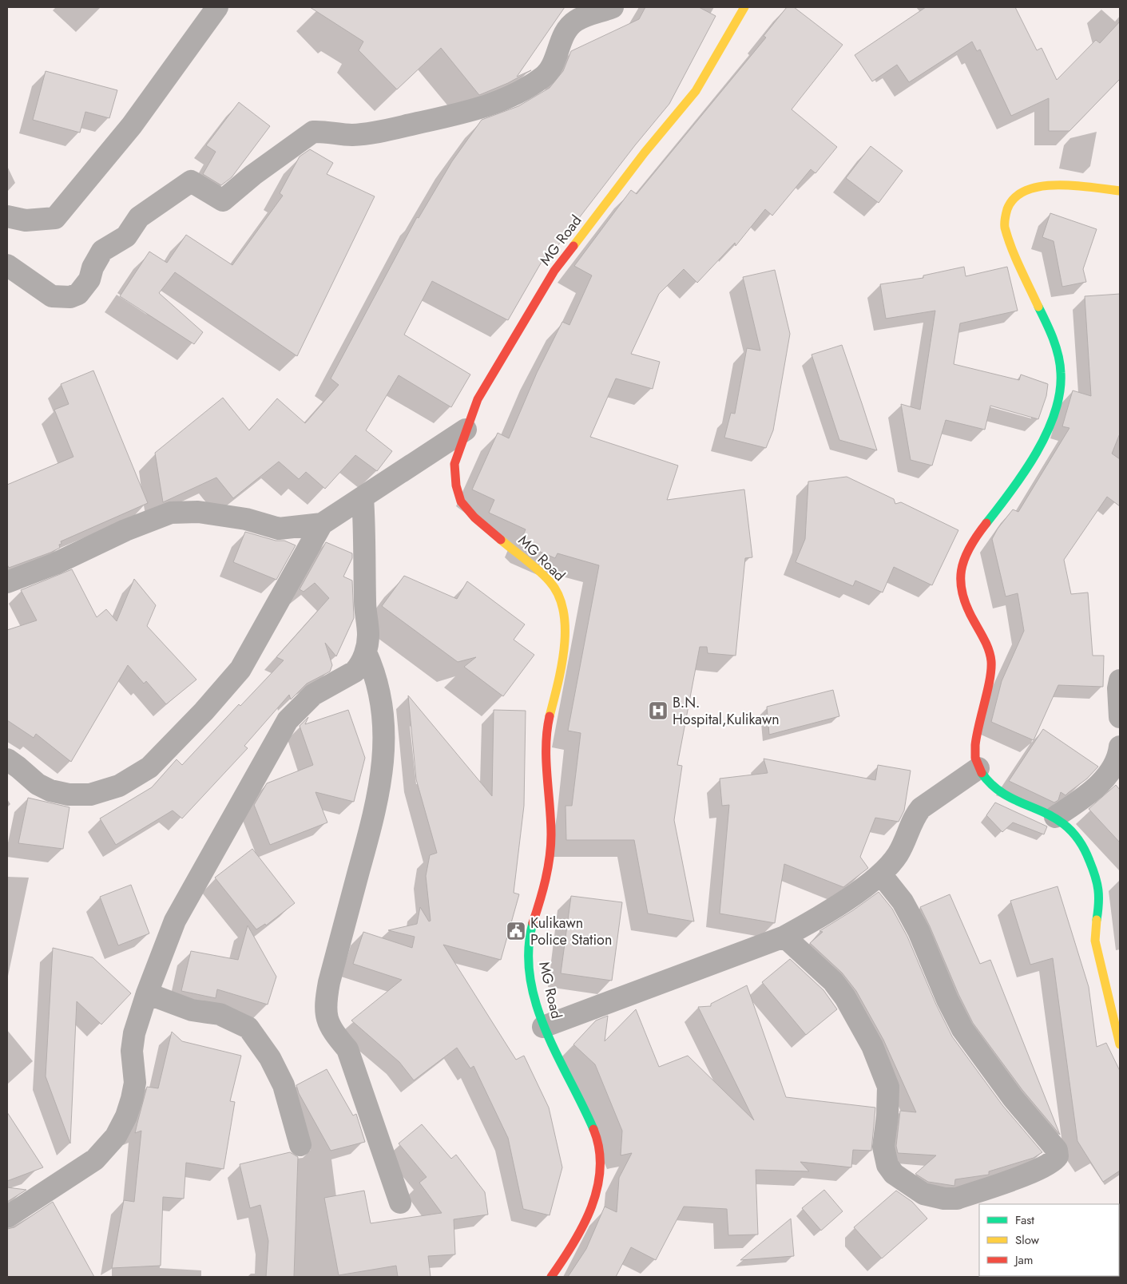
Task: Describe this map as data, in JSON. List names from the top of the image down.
{
  "streets": {
    "main road": ["MG Road"]
  },
  "places": {
    "hospital": ["B.N. Hospital,Kulikawn"],
    "public building": ["Kulikawn Police Station"]
  },
  "legend": ["Fast", "Slow", "Jam"]
}
